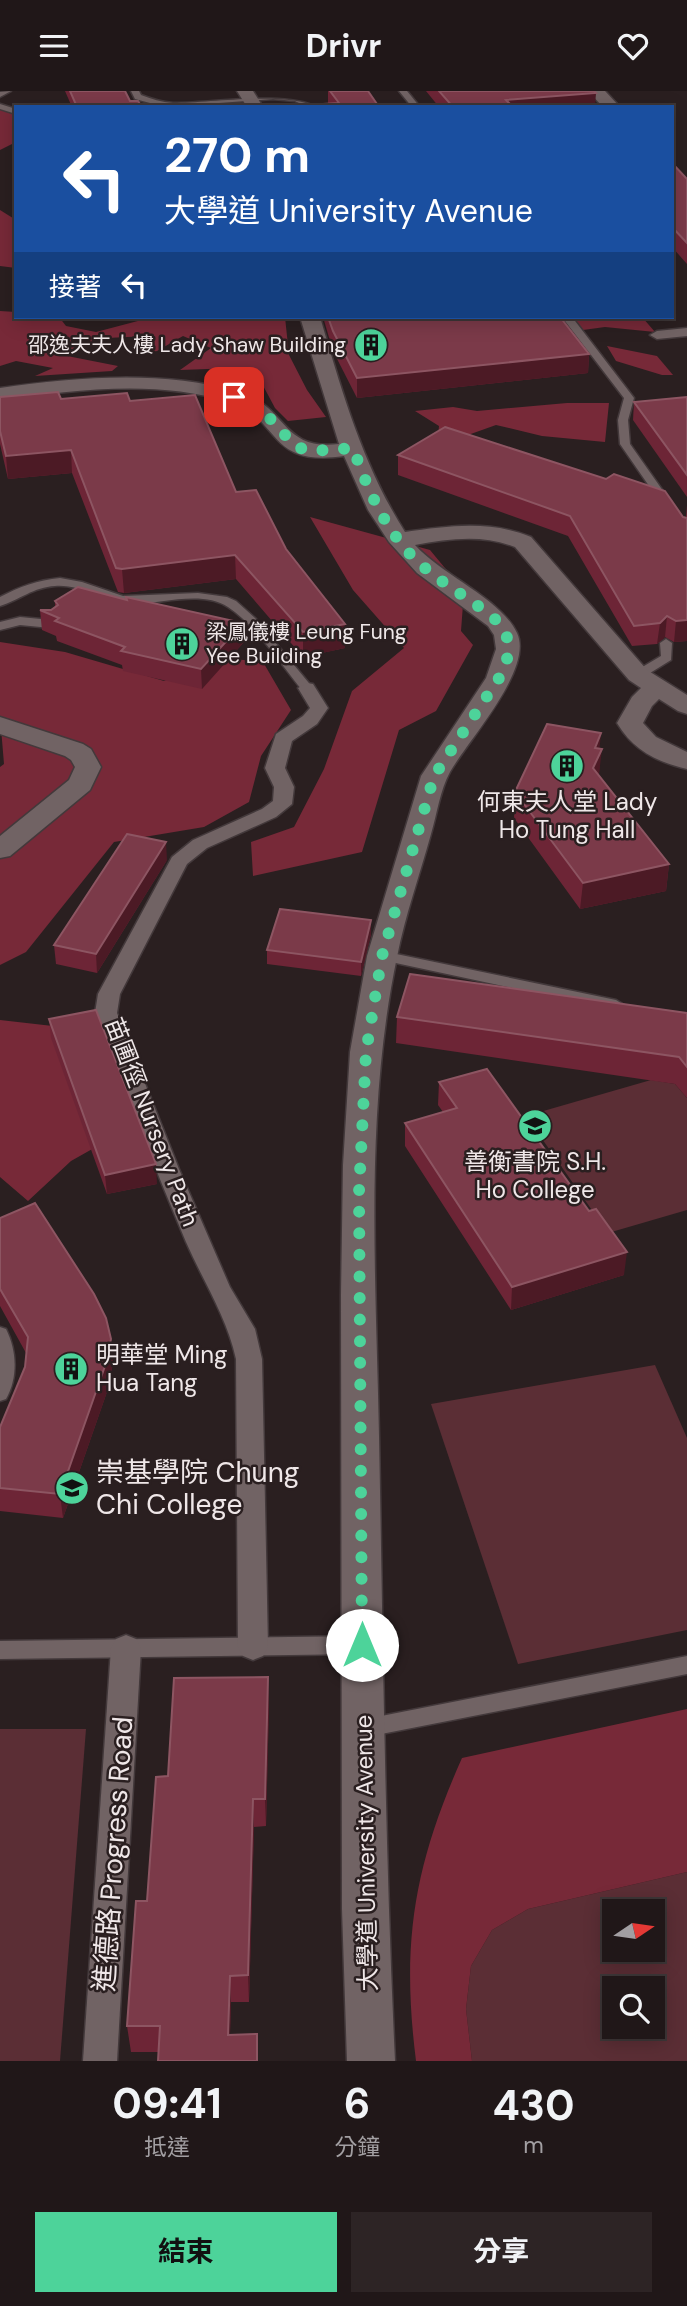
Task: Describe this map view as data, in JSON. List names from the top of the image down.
{
  "streets": {
    "street": ["苗圃徑 Nursery Path", "大學道 University Avenue", "進德路 Progress Road"]
  },
  "places": {
    "building": [
      "邵逸夫夫人樓 Lady Shaw Building",
      "梁鳳儀樓 Leung Fung Yee Building",
      "何東夫人堂 Lady Ho Tung Hall",
      "明華堂 Ming Hua Tang"
    ],
    "school or university": ["善衡書院 S.H. Ho College", "崇基學院 Chung Chi College"]
  },
  "north": "right",
  "page": {
    "header": "Drivr",
    "turn": ["270 m", "大學道 University Avenue"],
    "then": "接著",
    "eta": [
      "09:41",
      "抵達",
      "6",
      "分鐘",
      "430",
      "m"
    ],
    "buttons": ["結束", "分享"]
  }
}
